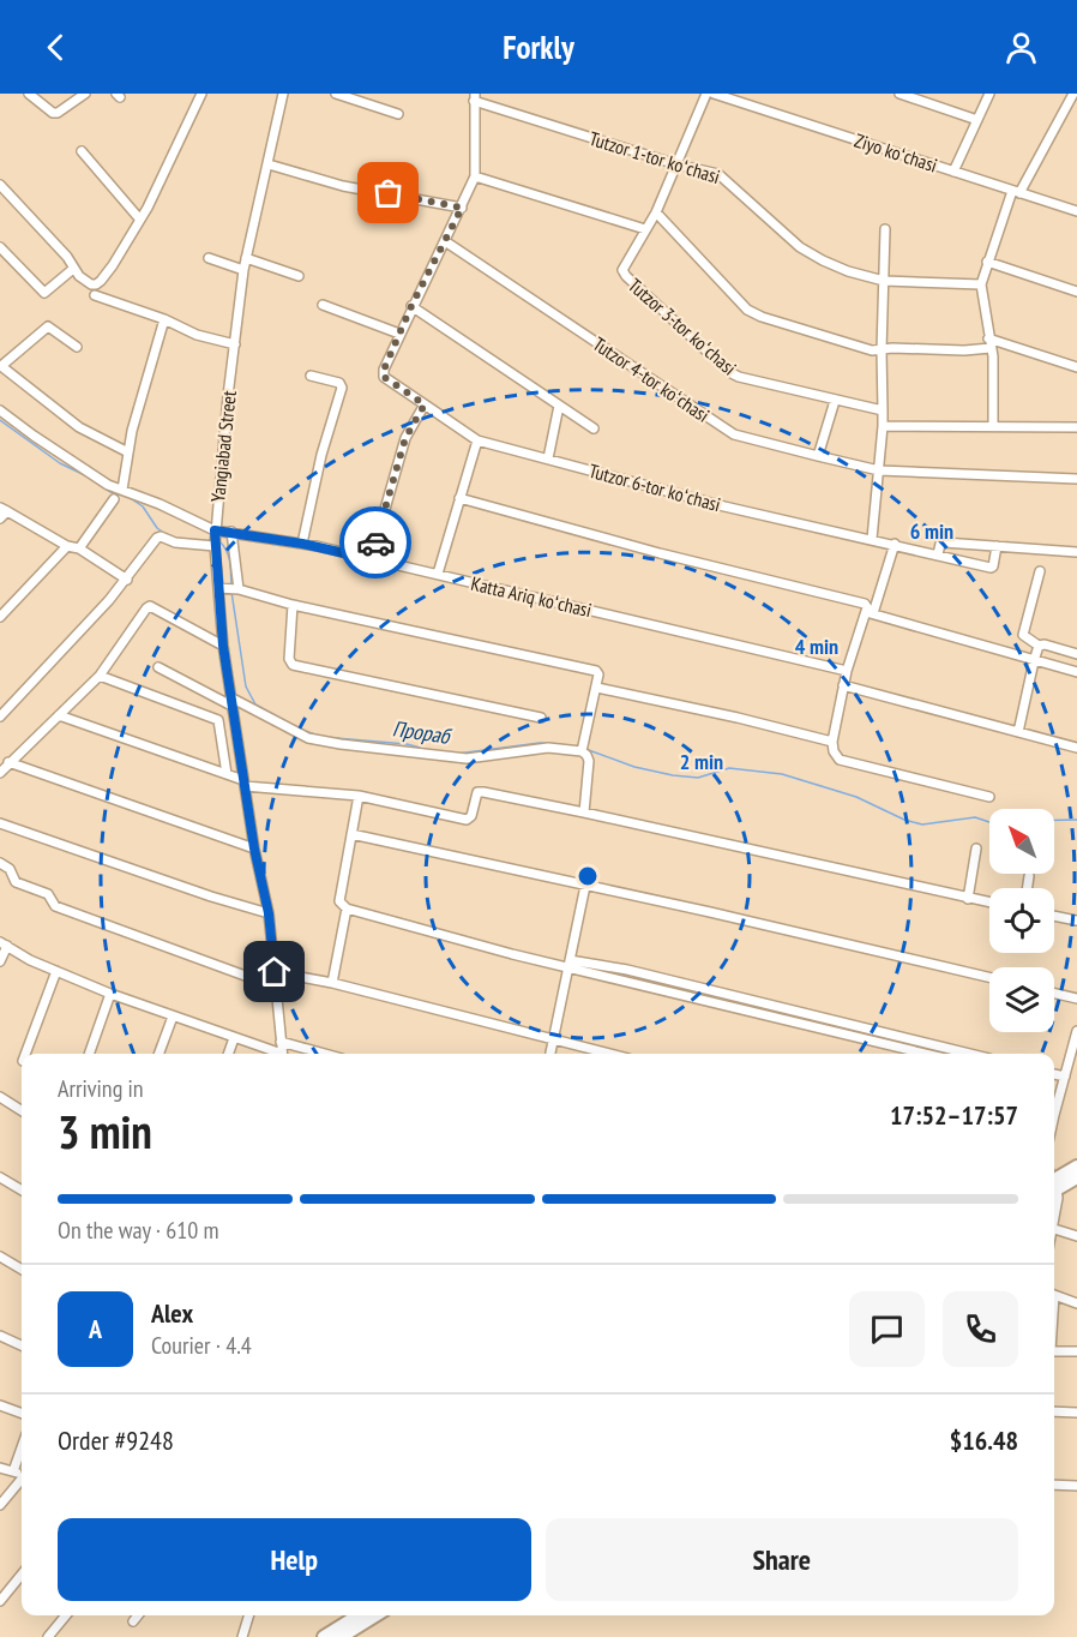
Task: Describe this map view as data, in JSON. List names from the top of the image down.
{
  "streets": {
    "street": [
      "Ziyo koʻchasi",
      "Tutzor 1-tor koʻchasi",
      "Tutzor 3-tor koʻchasi",
      "Tutzor 4-tor koʻchasi",
      "Yangiabad Street",
      "Tutzor 6-tor koʻchasi",
      "Katta Ariq koʻchasi"
    ]
  },
  "crossings": [
    ["Yangiabad Street", "Katta Ariq koʻchasi"]
  ],
  "water": ["Прораб"],
  "north": "top left",
  "page": {
    "header": "Forkly",
    "heading": ["3 min", "Arriving in", "17:52–17:57"],
    "panel": [
      "Alex",
      "Courier · 4.4",
      "Order #9248",
      "$16.48"
    ],
    "bar": "On the way · 610 m",
    "round": "A",
    "buttons": ["Help", "Share"]
  },
  "rings": ["6 min", "4 min", "2 min"]
}
